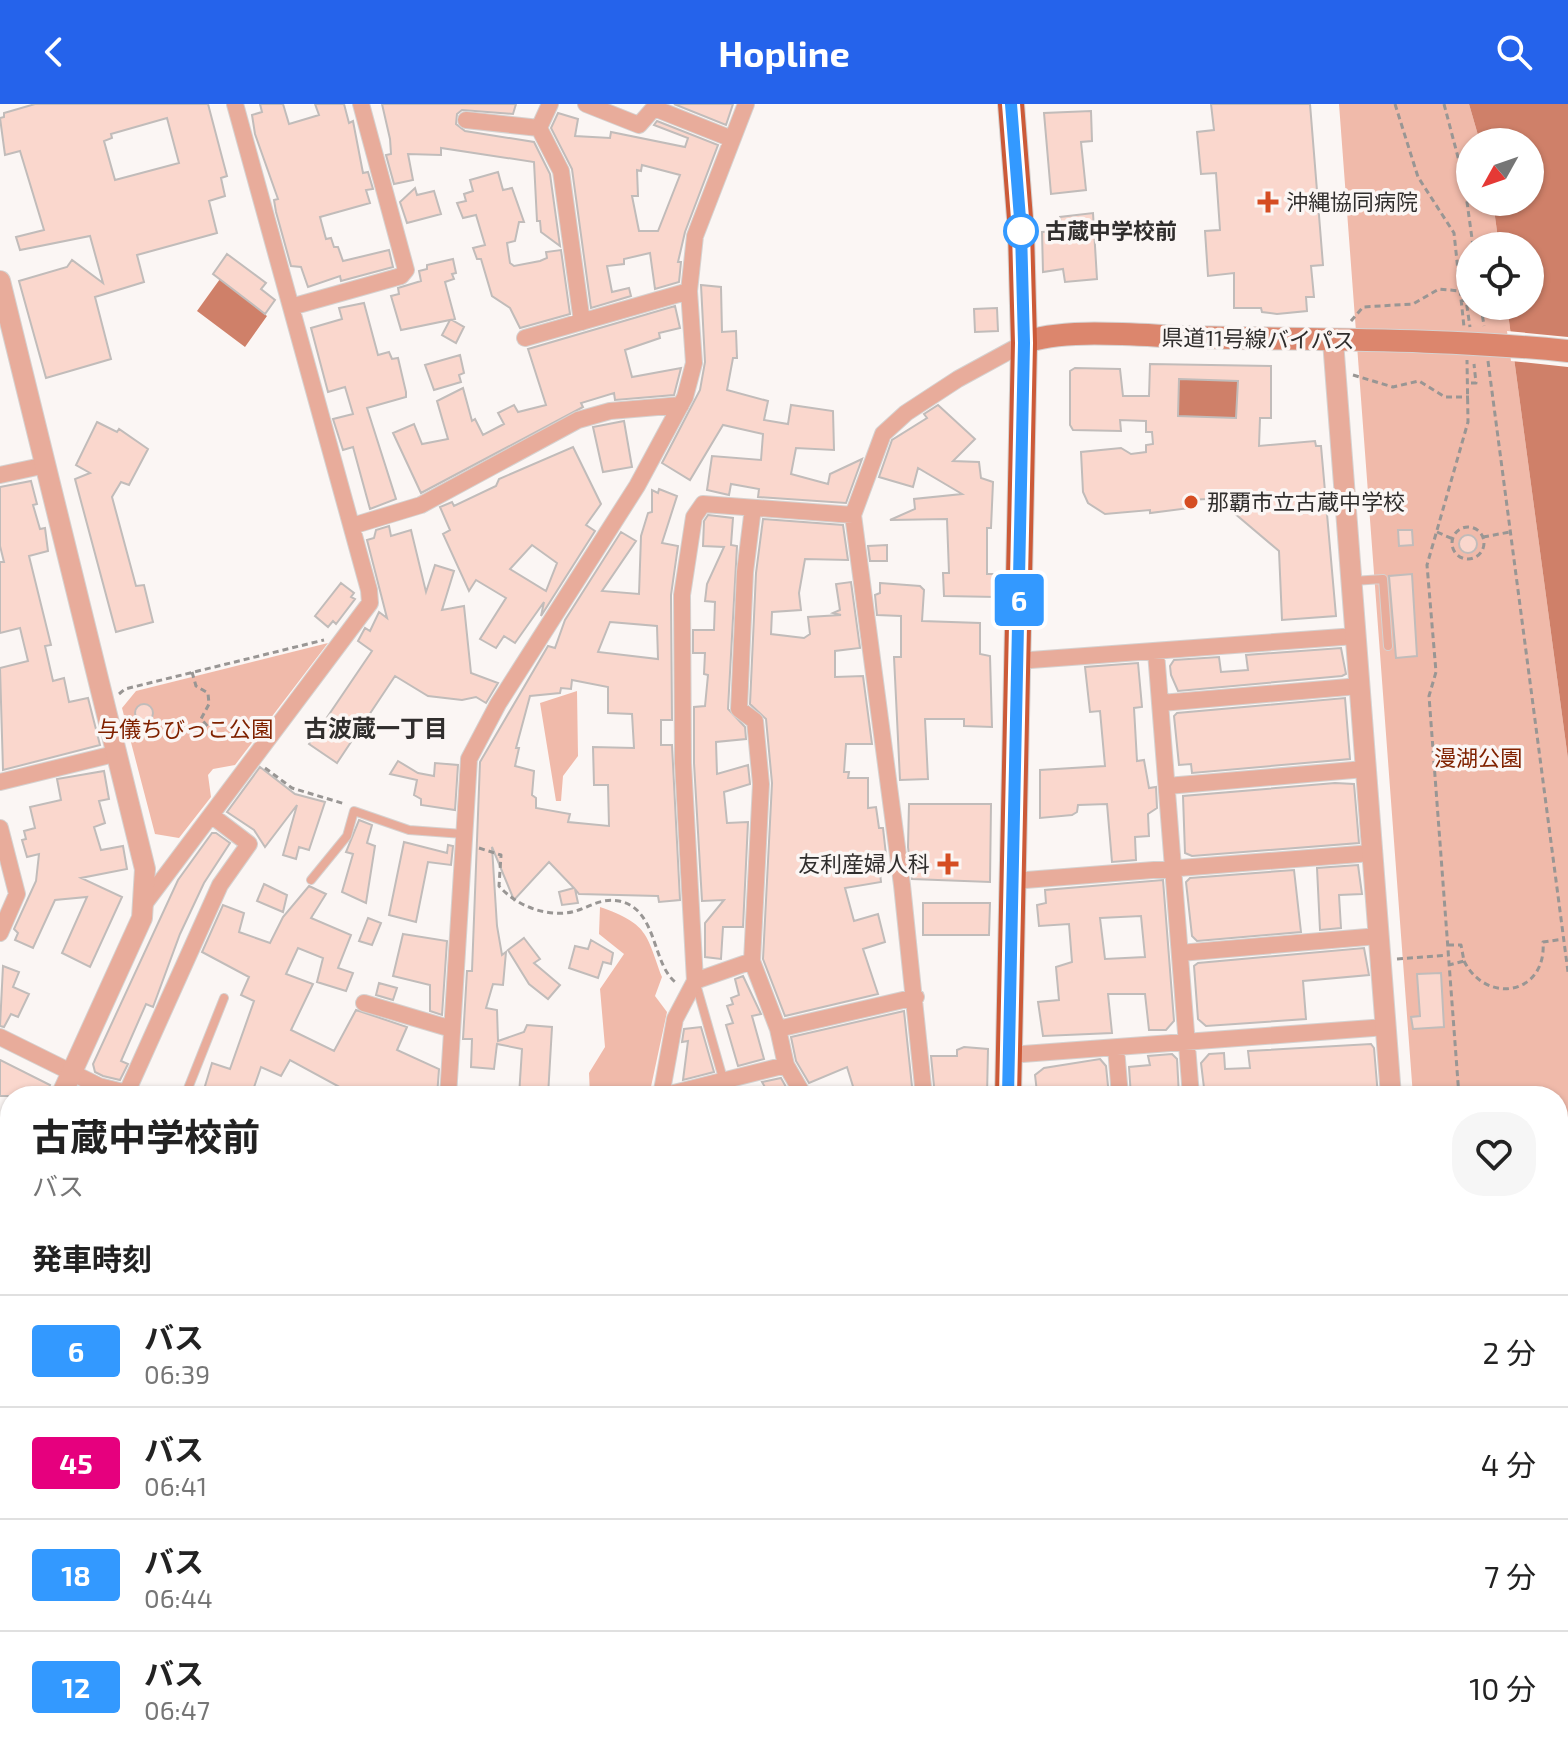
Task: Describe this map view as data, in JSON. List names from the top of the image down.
{
  "streets": {
    "main road": ["県道11号線バイパス"]
  },
  "districts": ["古波蔵一丁目"],
  "parks": ["与儀ちびっこ公園", "漫湖公園"],
  "places": {
    "health": ["沖縄協同病院", "友利産婦人科"],
    "other": ["古蔵中学校前", "那覇市立古蔵中学校"]
  },
  "lines": ["bus line 6"],
  "north": "bottom left",
  "page": {
    "header": "Hopline",
    "on_map": "6",
    "heading": [
      ["古蔵中学校前", "バス"],
      "発車時刻"
    ],
    "list": [
      {
        "mark": "6",
        "name": "バス",
        "note": "06:39",
        "value": "2 分"
      },
      {
        "mark": "45",
        "name": "バス",
        "note": "06:41",
        "value": "4 分"
      },
      {
        "mark": "18",
        "name": "バス",
        "note": "06:44",
        "value": "7 分"
      },
      {
        "mark": "12",
        "name": "バス",
        "note": "06:47",
        "value": "10 分"
      }
    ]
  }
}
